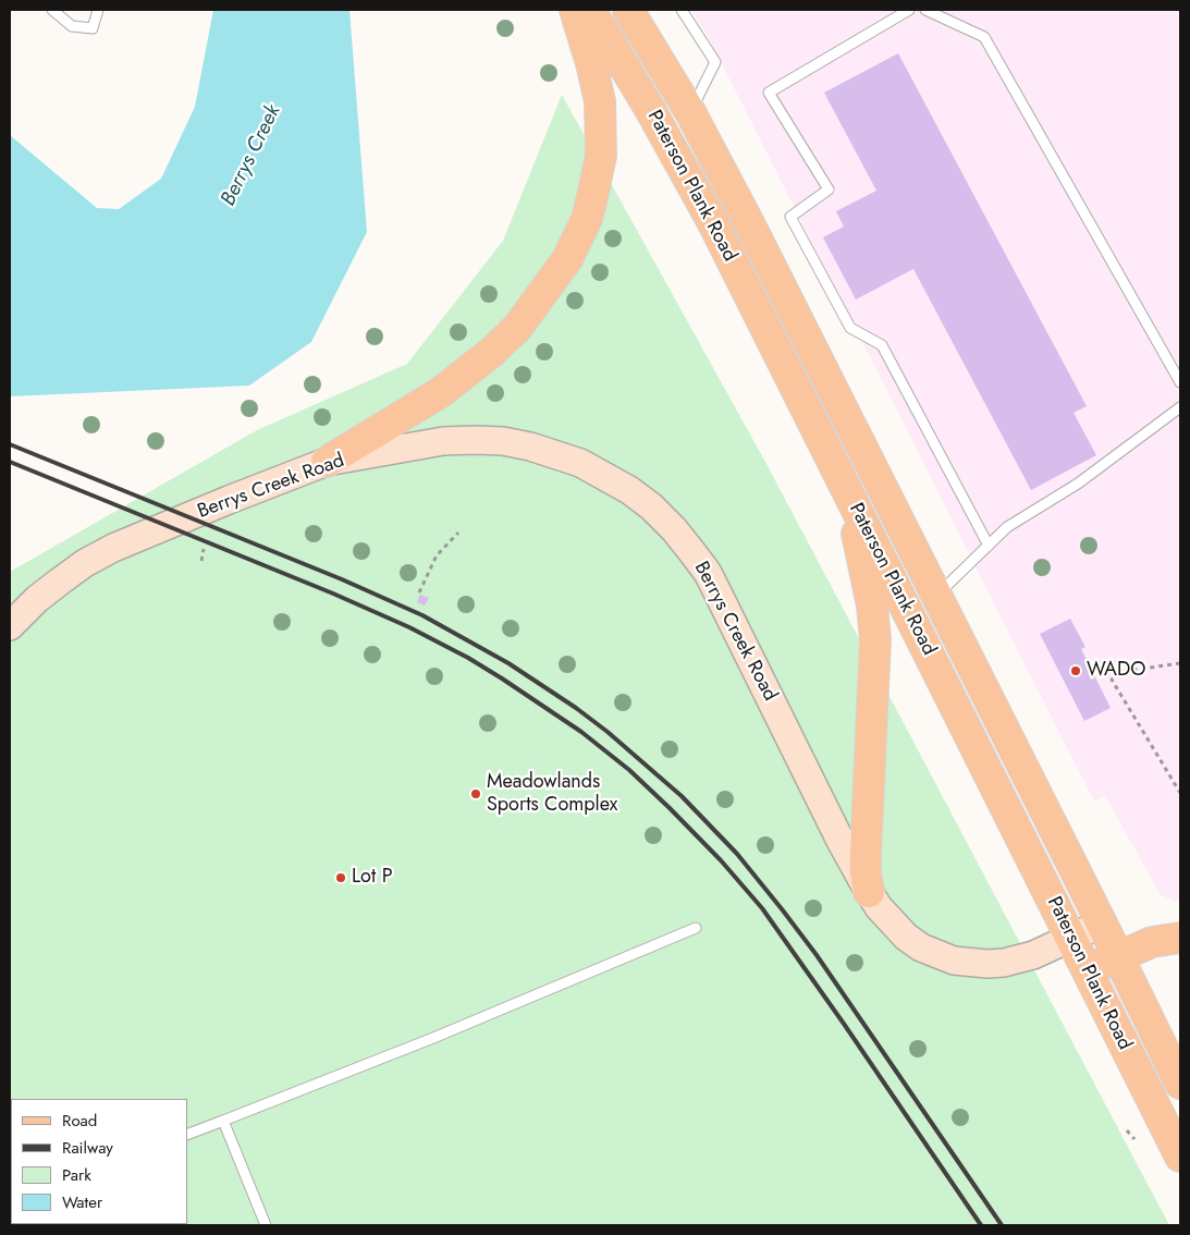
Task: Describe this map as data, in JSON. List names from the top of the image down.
{
  "streets": {
    "main road": ["Paterson Plank Road"],
    "street": ["Berrys Creek Road"]
  },
  "crossings": [
    ["Paterson Plank Road", "Berrys Creek Road"]
  ],
  "water": ["Berrys Creek"],
  "places": ["WADO", "Meadowlands Sports Complex", "Lot P"],
  "legend": [
    "Road",
    "Railway",
    "Park",
    "Water"
  ]
}
